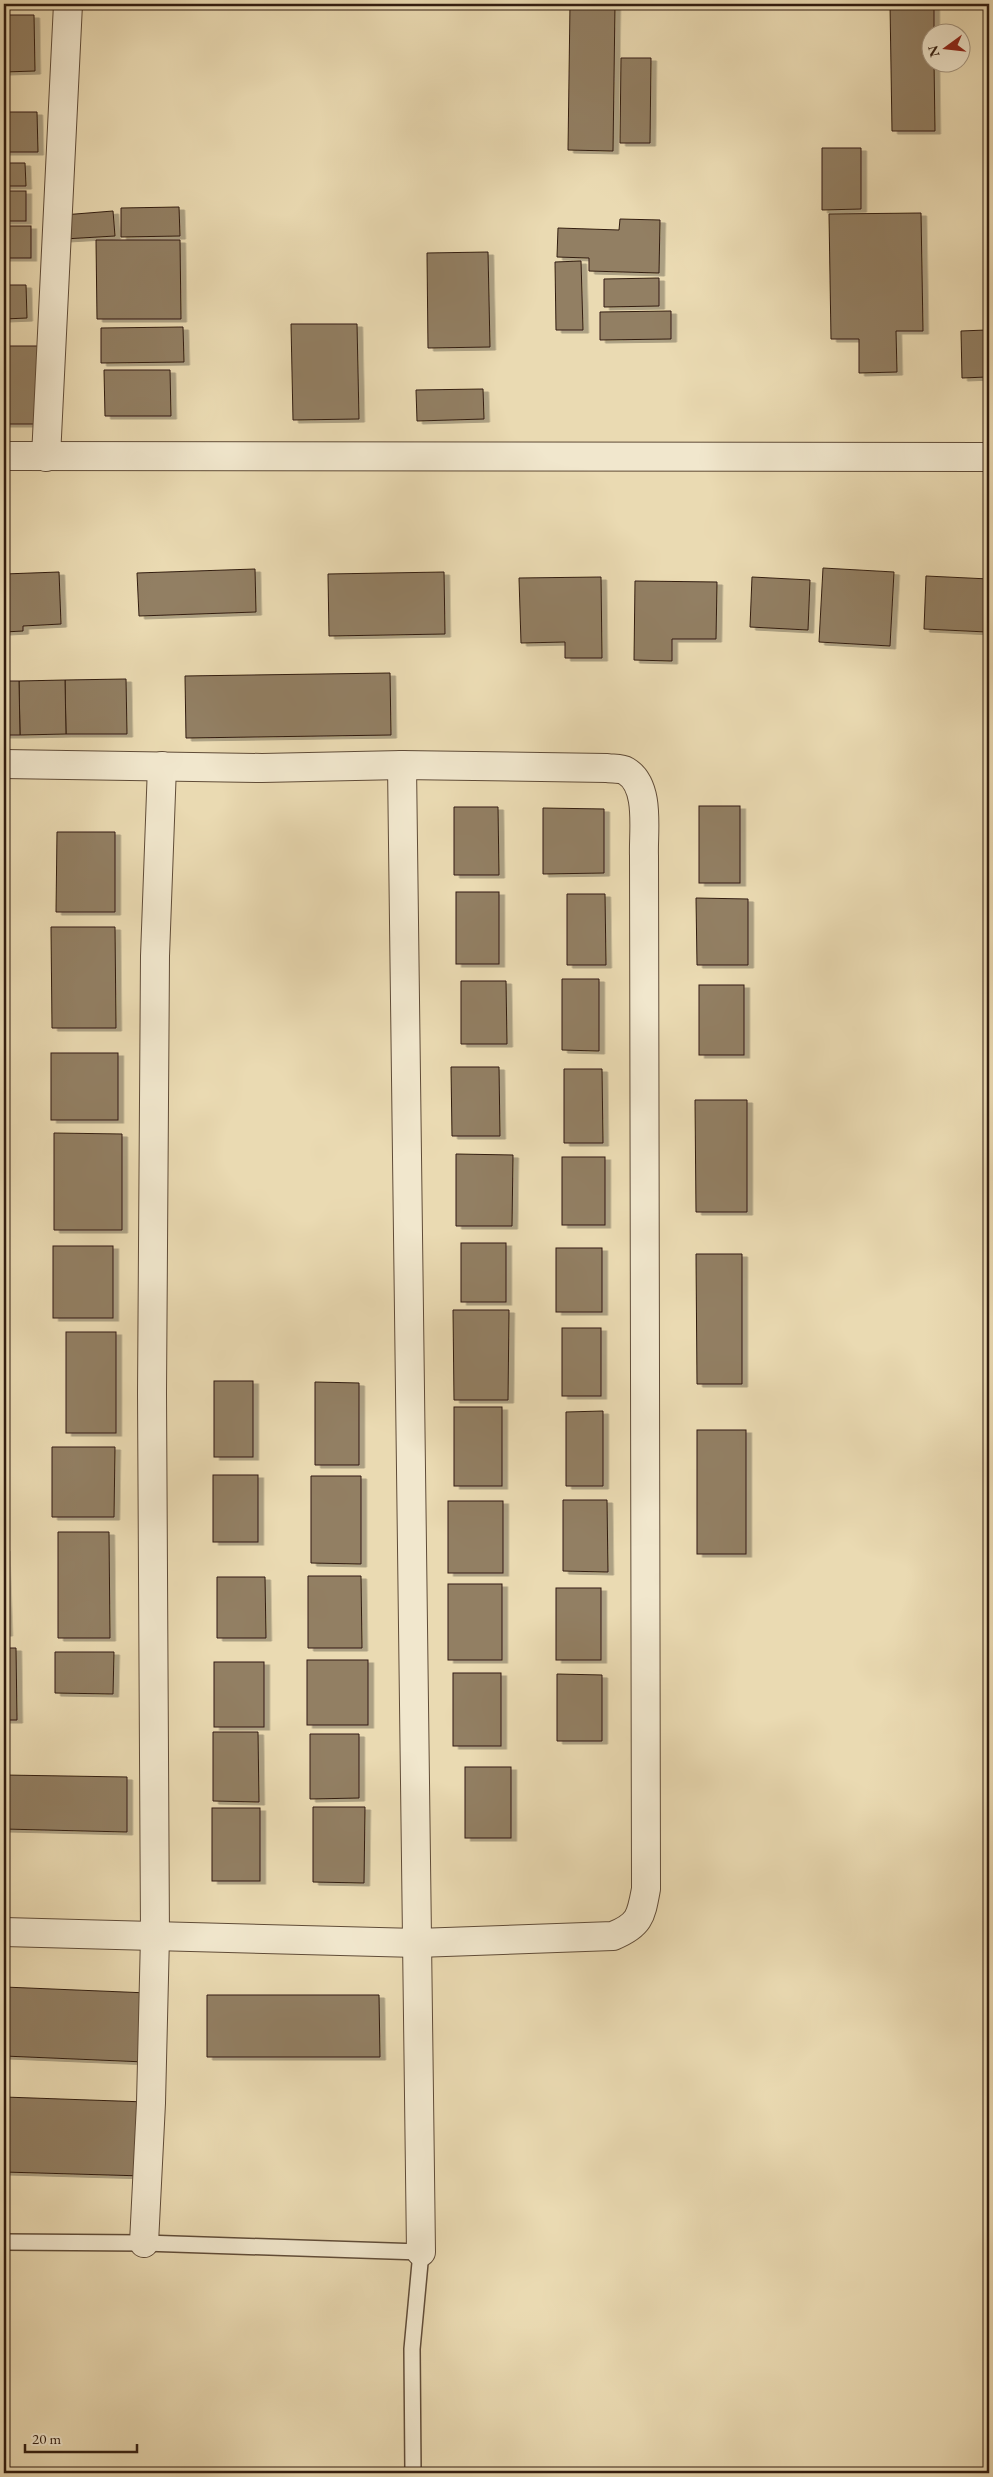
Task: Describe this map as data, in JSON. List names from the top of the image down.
{
  "scale_bar": "20 m",
  "north": "left"
}
